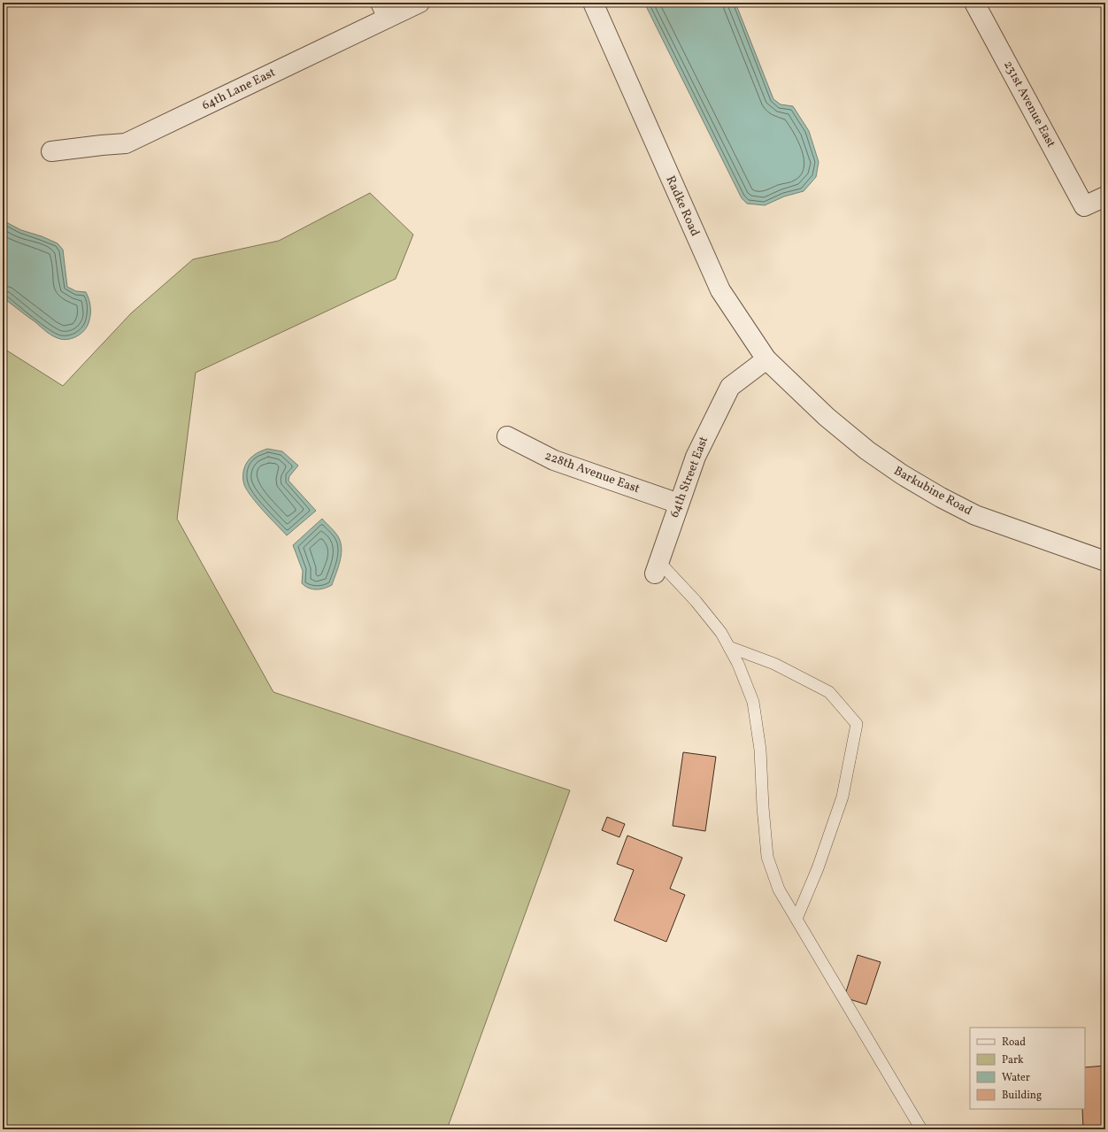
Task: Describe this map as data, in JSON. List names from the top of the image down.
{
  "streets": {
    "street": [
      "64th Lane East",
      "231st Avenue East",
      "Radke Road",
      "228th Avenue East",
      "64th Street East",
      "Barkubine Road"
    ]
  },
  "crossings": [
    ["Radke Road", "64th Street East"],
    ["Radke Road", "Barkubine Road"],
    ["228th Avenue East", "64th Street East"]
  ],
  "legend": [
    "Road",
    "Park",
    "Water",
    "Building"
  ]
}
